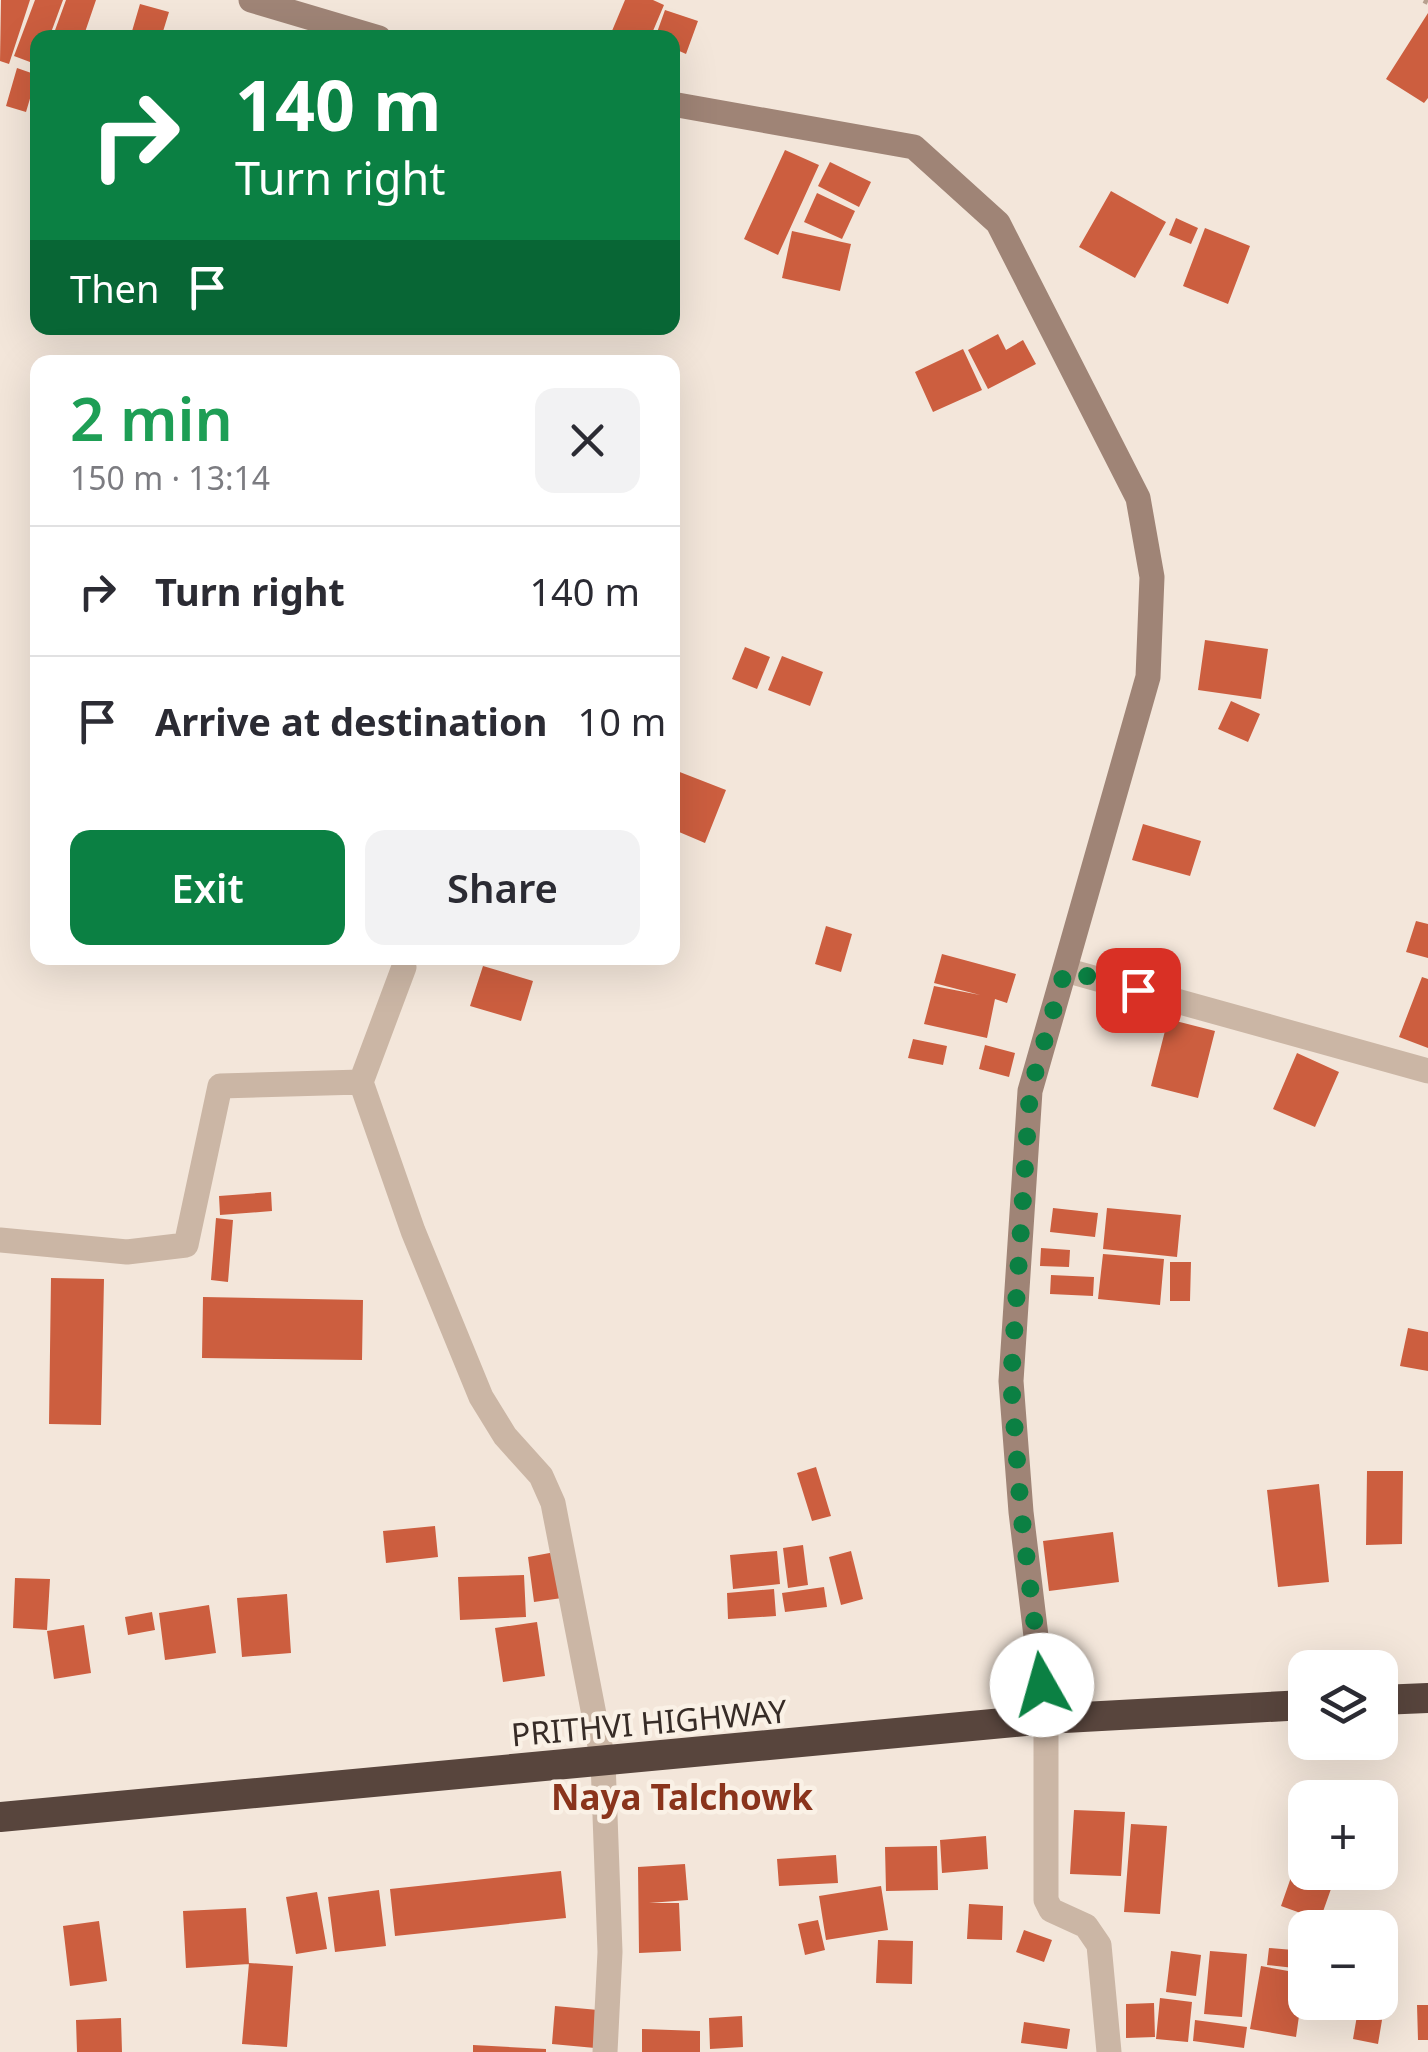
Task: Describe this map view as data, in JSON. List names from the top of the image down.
{
  "streets": {
    "highway": ["PRITHVI HIGHWAY"]
  },
  "districts": ["Naya Talchowk"],
  "page": {
    "turn": ["140 m", "Turn right"],
    "then": "Then",
    "heading": ["2 min", "150 m · 13:14"],
    "list": [
      {
        "name": "Turn right",
        "value": "140 m"
      },
      {
        "name": "Arrive at destination",
        "value": "10 m"
      }
    ],
    "buttons": ["Exit", "Share"],
    "map_buttons": ["+", "−"]
  }
}
